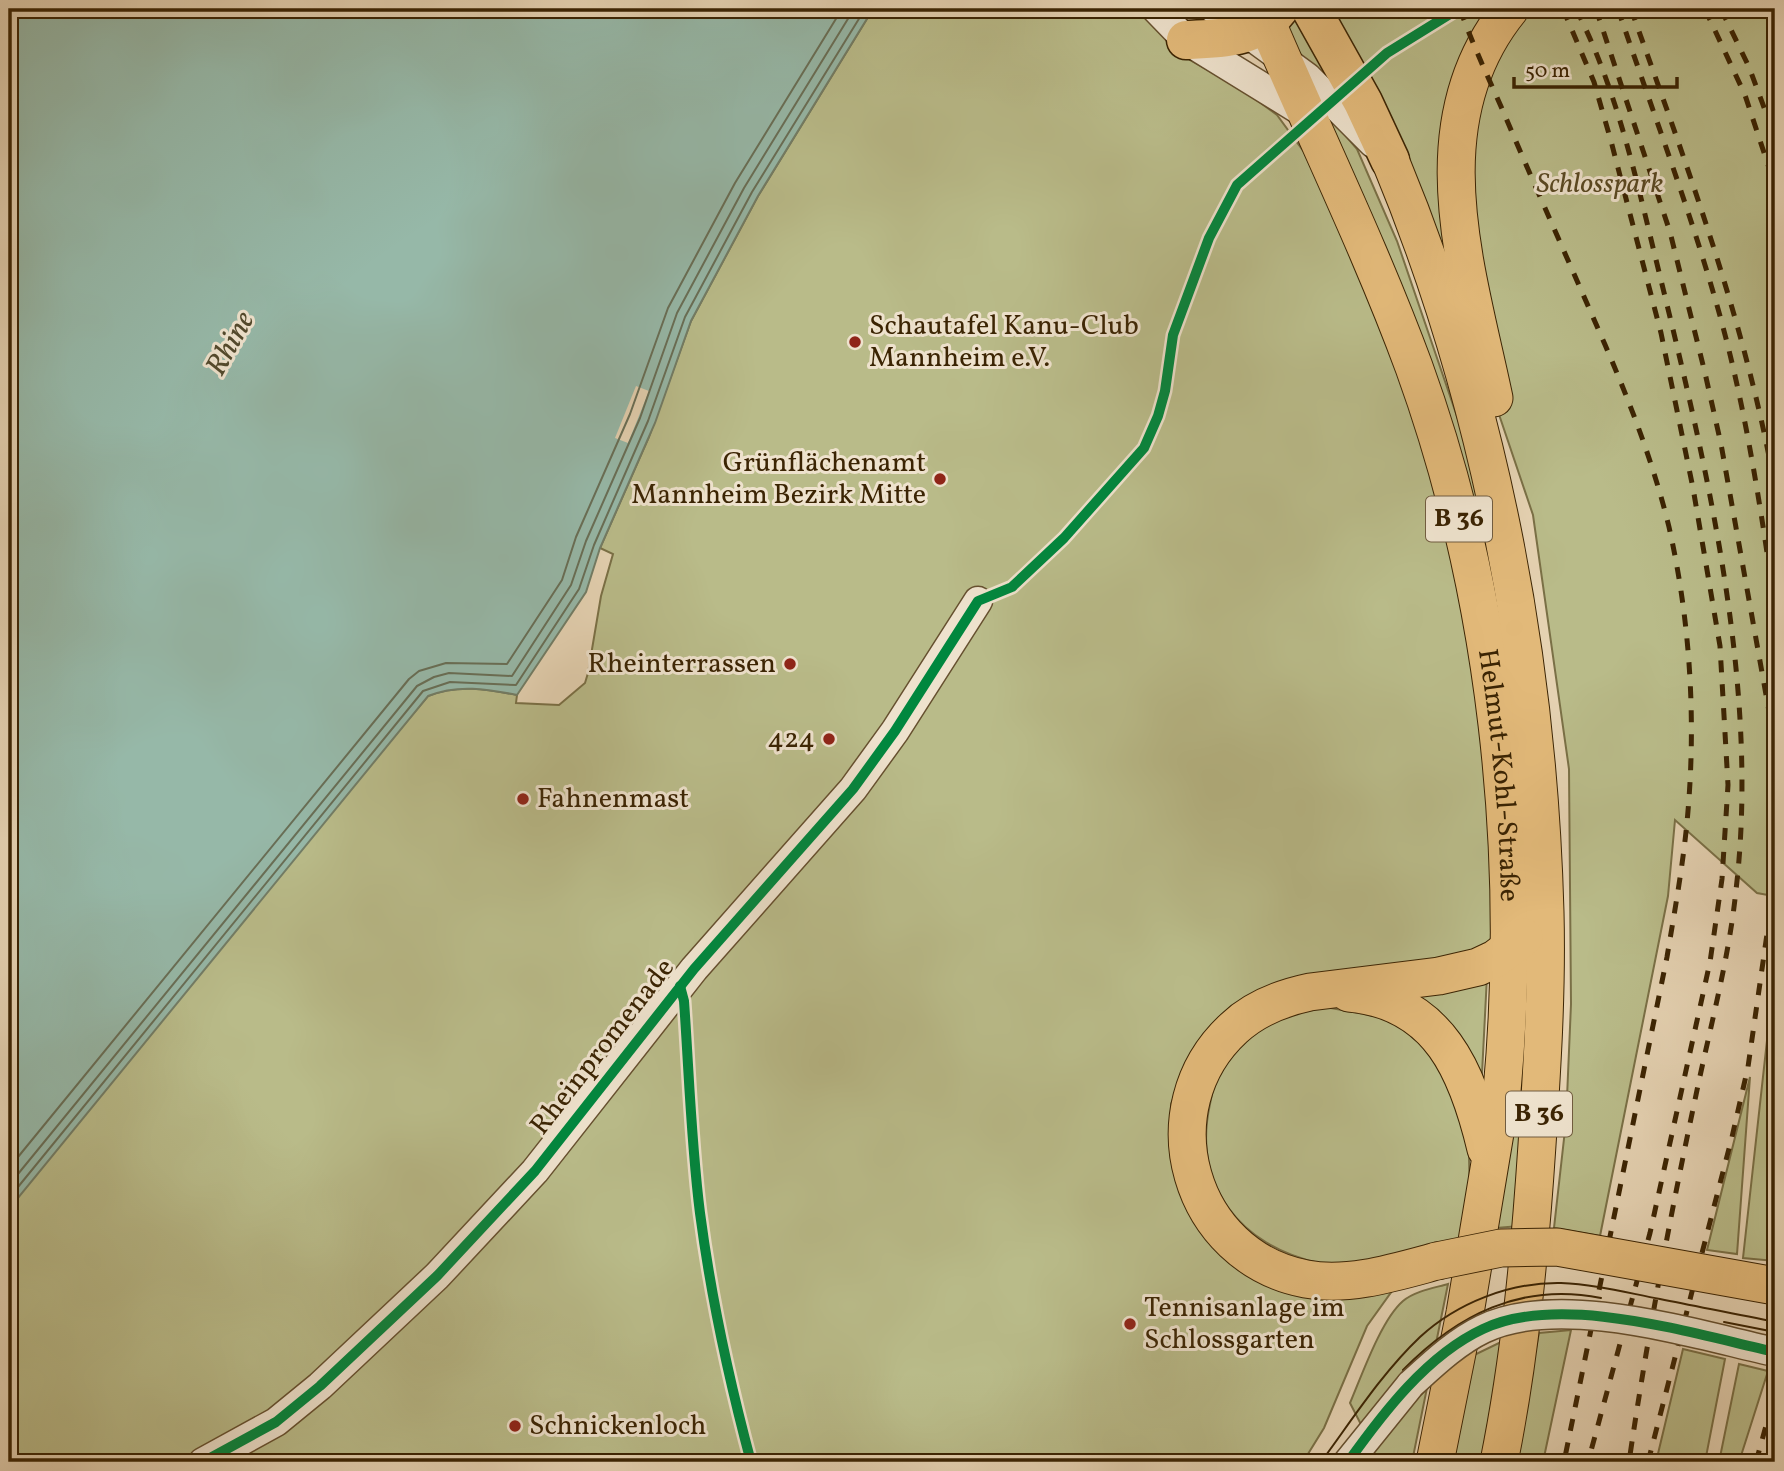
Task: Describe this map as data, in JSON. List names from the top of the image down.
{
  "streets": {
    "highway": ["B 36"],
    "main road": ["Helmut-Kohl-Straße"],
    "street": ["Rheinpromenade"]
  },
  "crossings": [
    ["B 36", "Helmut-Kohl-Straße"]
  ],
  "water": ["Rhine"],
  "parks": ["Schlosspark"],
  "places": [
    "Schautafel Kanu-Club Mannheim e.V.",
    "Grünflächenamt Mannheim Bezirk Mitte",
    "Rheinterrassen",
    "424",
    "Fahnenmast",
    "Tennisanlage im Schlossgarten",
    "Schnickenloch"
  ],
  "scale_bar": "50 m"
}
